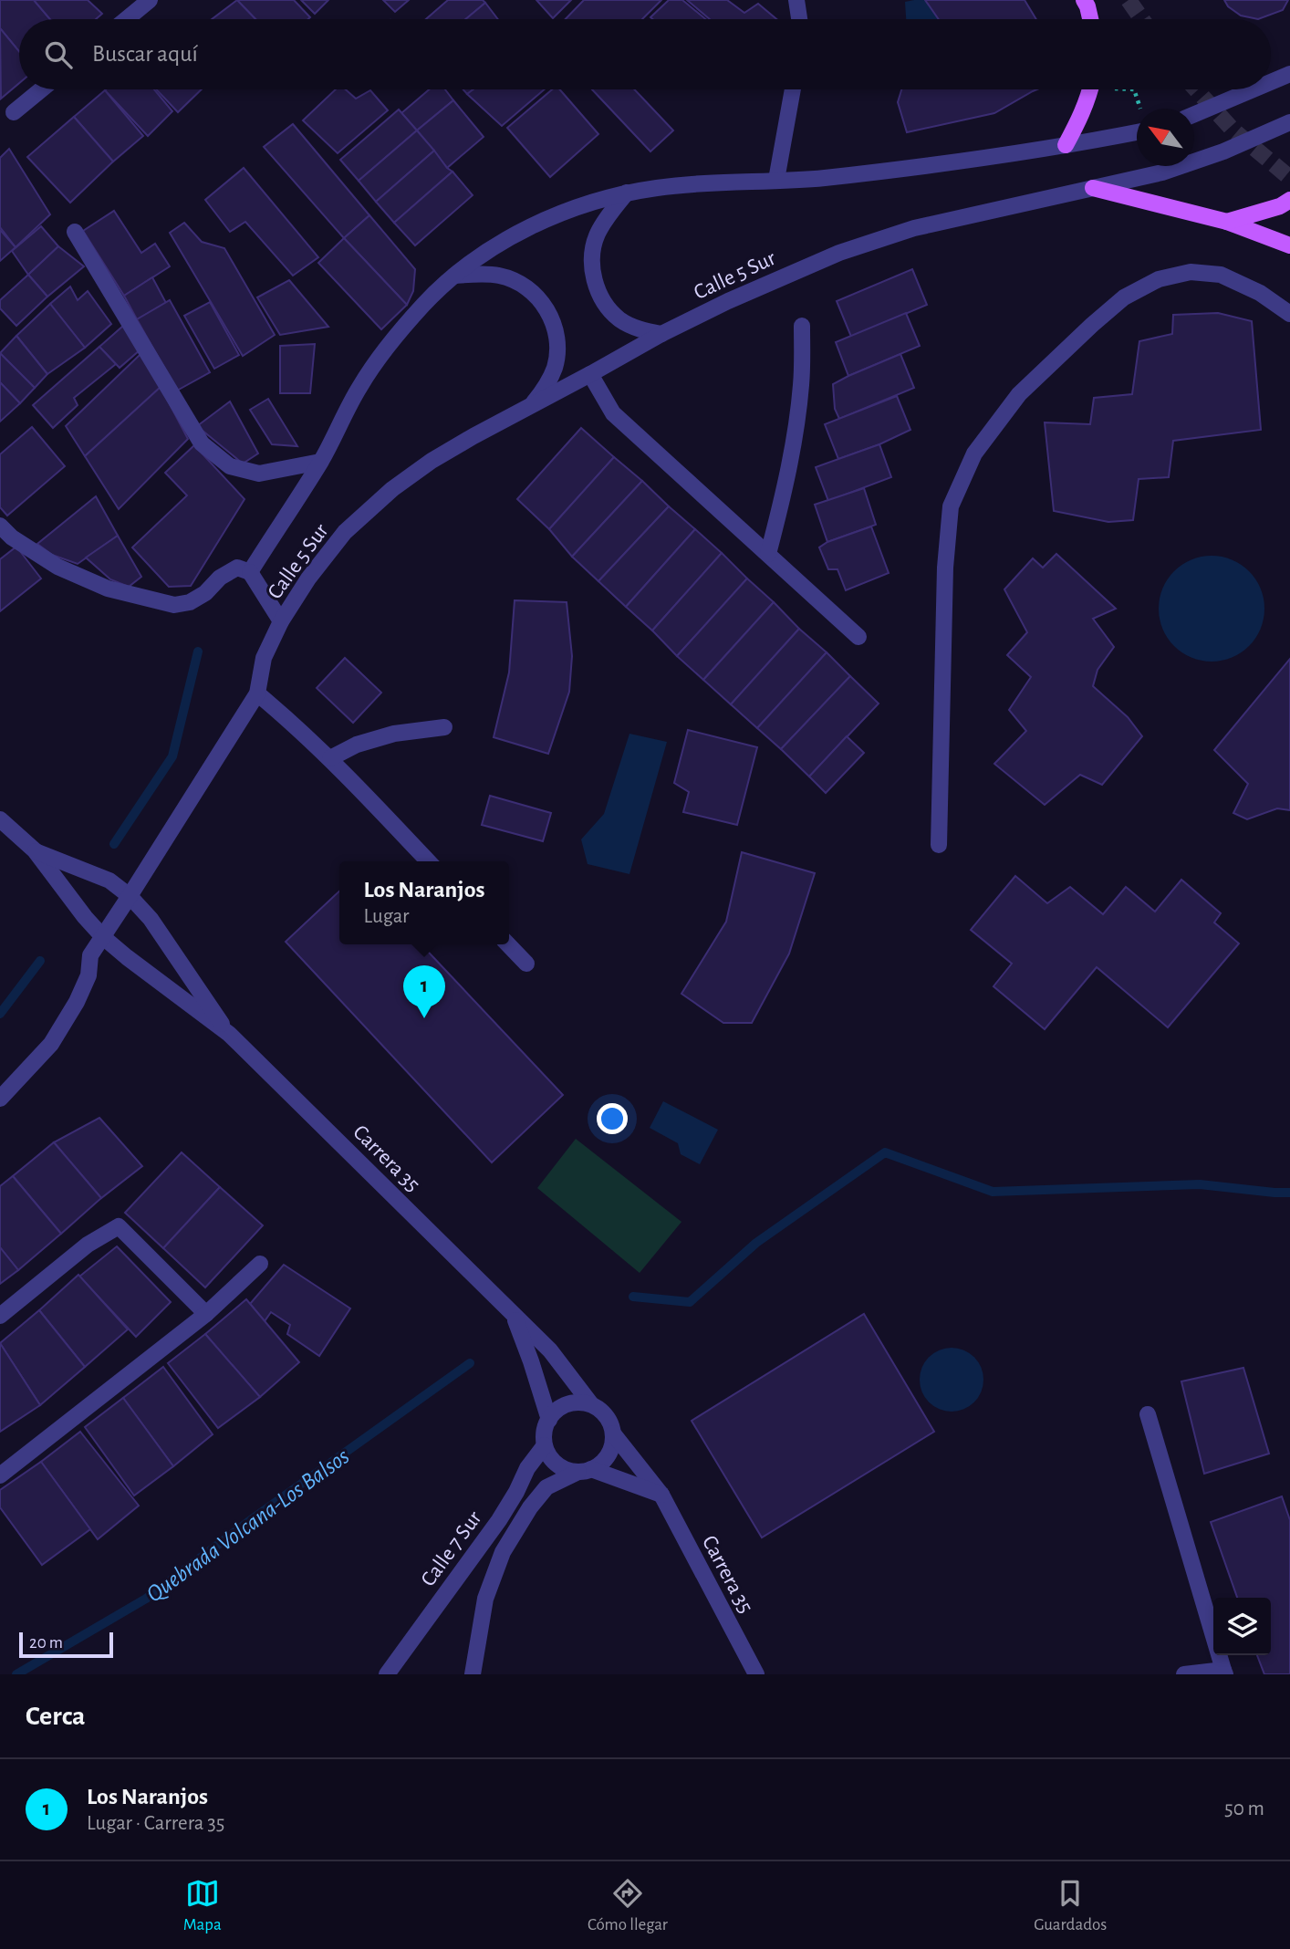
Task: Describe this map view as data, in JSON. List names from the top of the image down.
{
  "streets": {
    "street": ["Calle 5 Sur", "Carrera 35", "Calle 7 Sur"]
  },
  "crossings": [
    ["Calle 5 Sur", "Carrera 35"],
    ["Carrera 35", "Calle 7 Sur"]
  ],
  "water": ["Quebrada Volcana-Los Balsos"],
  "scale_bar": "20 m",
  "north": "top left",
  "page": {
    "search": "Buscar aquí",
    "popup": ["Los Naranjos", "Lugar"],
    "pins": "1",
    "scale": "20 m",
    "heading": "Cerca",
    "list": [
      {
        "mark": "1",
        "name": "Los Naranjos",
        "note": "Lugar · Carrera 35",
        "value": "50 m"
      }
    ],
    "nav": ["Mapa", "Cómo llegar", "Guardados"]
  }
}
